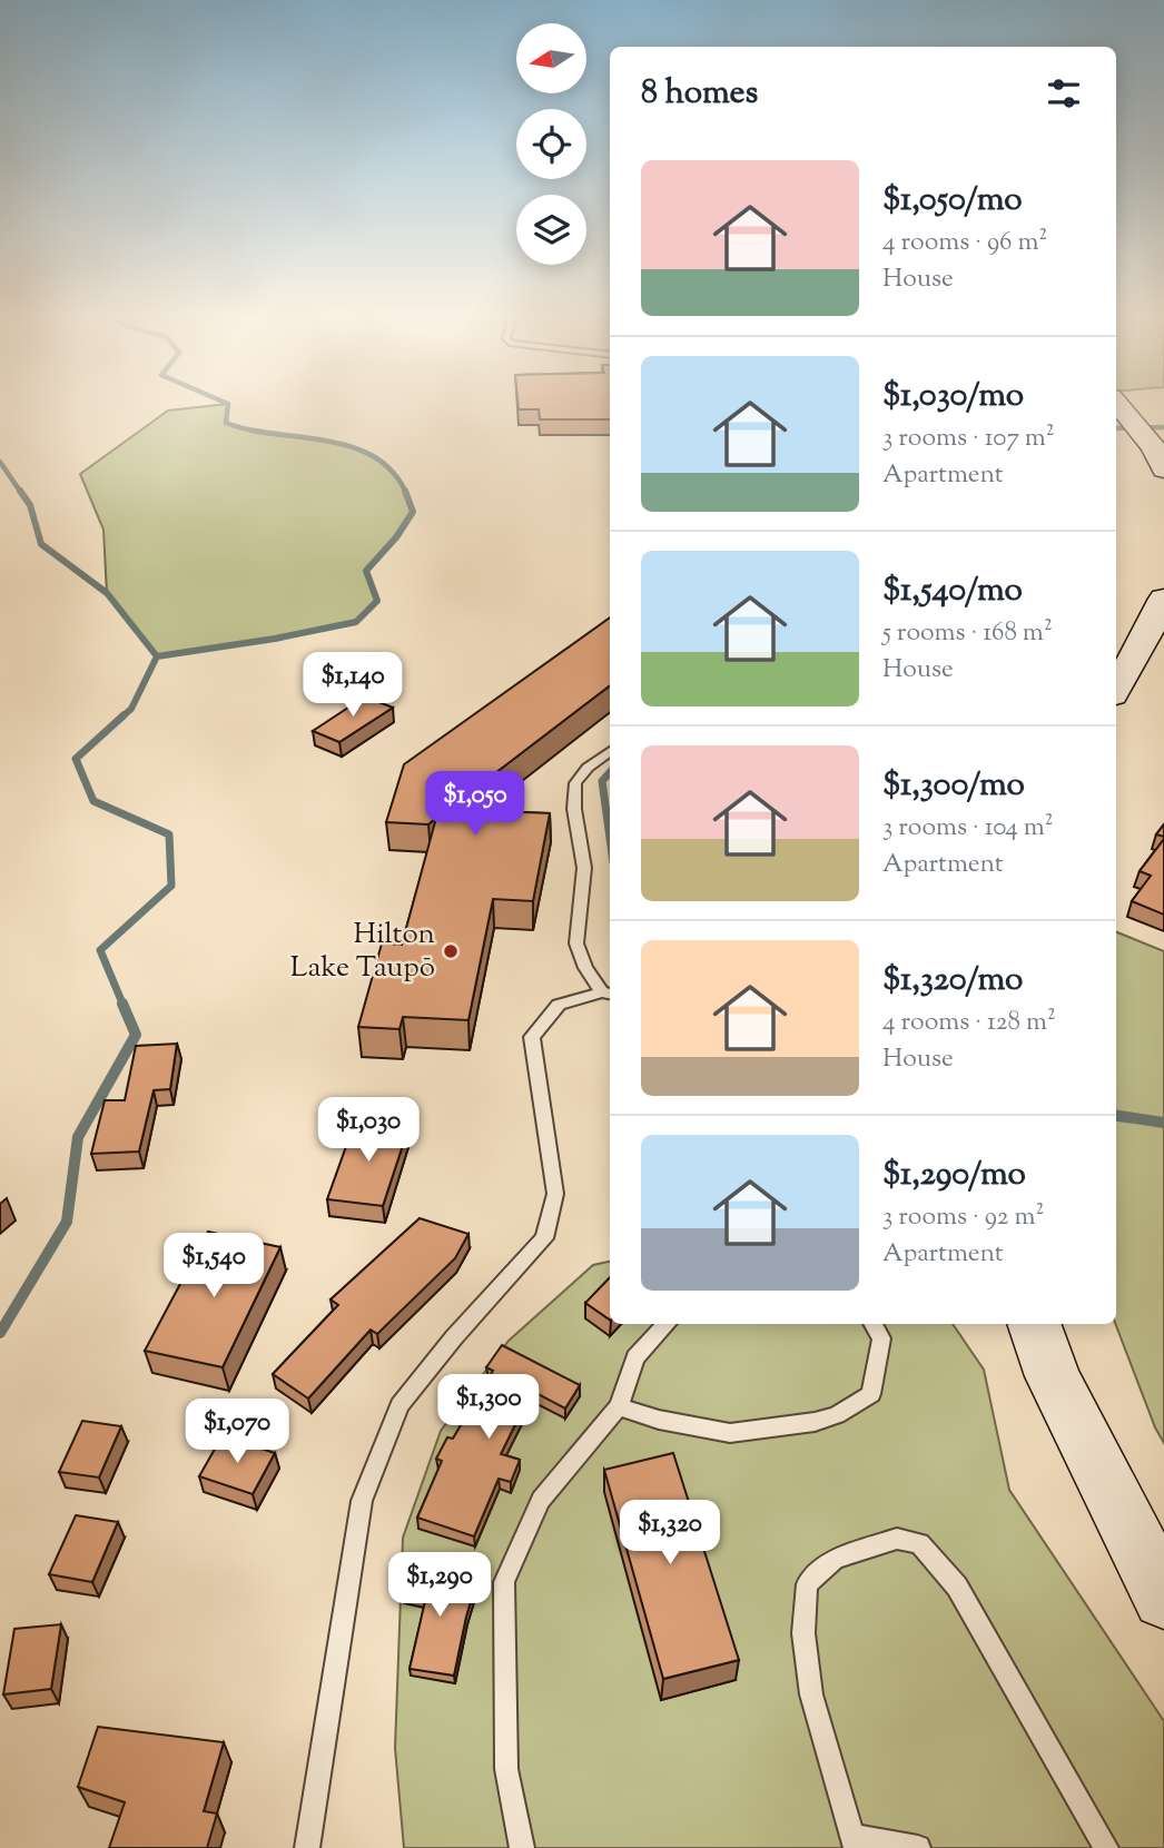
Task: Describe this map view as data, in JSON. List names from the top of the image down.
{
  "places": ["Hilton Lake Taupō"],
  "north": "left",
  "page": {
    "heading": "8 homes",
    "list": [
      {
        "name": "$1,050/mo",
        "note": "4 rooms · 96 m² · House"
      },
      {
        "name": "$1,030/mo",
        "note": "3 rooms · 107 m² · Apartment"
      },
      {
        "name": "$1,540/mo",
        "note": "5 rooms · 168 m² · House"
      },
      {
        "name": "$1,300/mo",
        "note": "3 rooms · 104 m² · Apartment"
      },
      {
        "name": "$1,320/mo",
        "note": "4 rooms · 128 m² · House"
      },
      {
        "name": "$1,290/mo",
        "note": "3 rooms · 92 m² · Apartment"
      }
    ],
    "price": [
      "$1,140",
      "$1,050",
      "$1,030",
      "$1,540",
      "$1,300",
      "$1,070",
      "$1,320",
      "$1,290"
    ]
  }
}
